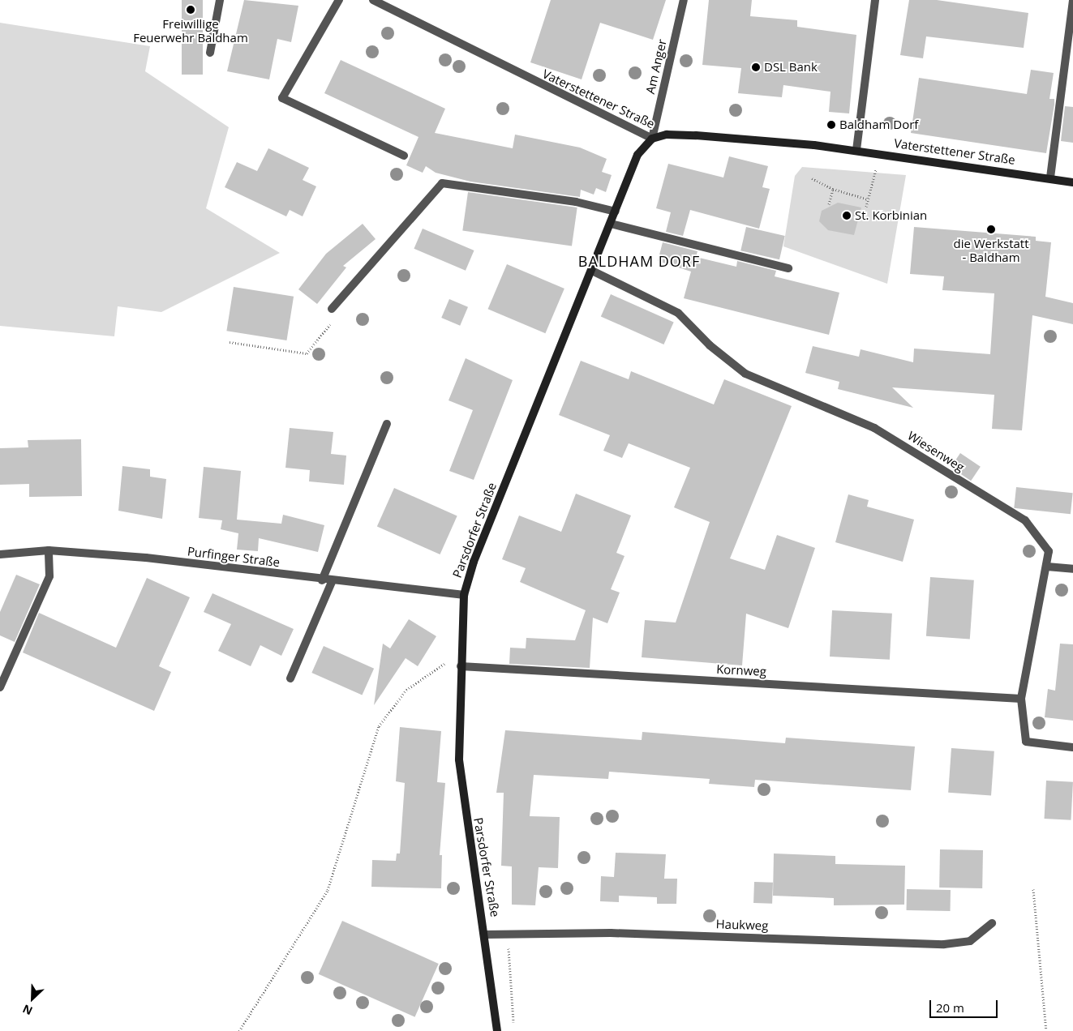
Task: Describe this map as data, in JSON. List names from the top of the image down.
{
  "streets": {
    "street": [
      "Am Anger",
      "Vaterstettener Straße",
      "Wiesenweg",
      "Parsdorfer Straße",
      "Purfinger Straße",
      "Kornweg",
      "Haukweg"
    ]
  },
  "crossings": [
    ["Am Anger", "Vaterstettener Straße"],
    ["Am Anger", "Parsdorfer Straße"],
    ["Vaterstettener Straße", "Parsdorfer Straße"],
    ["Wiesenweg", "Parsdorfer Straße"],
    ["Wiesenweg", "Kornweg"],
    ["Parsdorfer Straße", "Purfinger Straße"],
    ["Parsdorfer Straße", "Kornweg"],
    ["Parsdorfer Straße", "Haukweg"]
  ],
  "districts": ["BALDHAM DORF"],
  "places": [
    "Freiwillige Feuerwehr Baldham",
    "DSL Bank",
    "Baldham Dorf",
    "St. Korbinian",
    "die Werkstatt - Baldham"
  ],
  "scale_bar": "20 m",
  "north": "bottom left"
}
